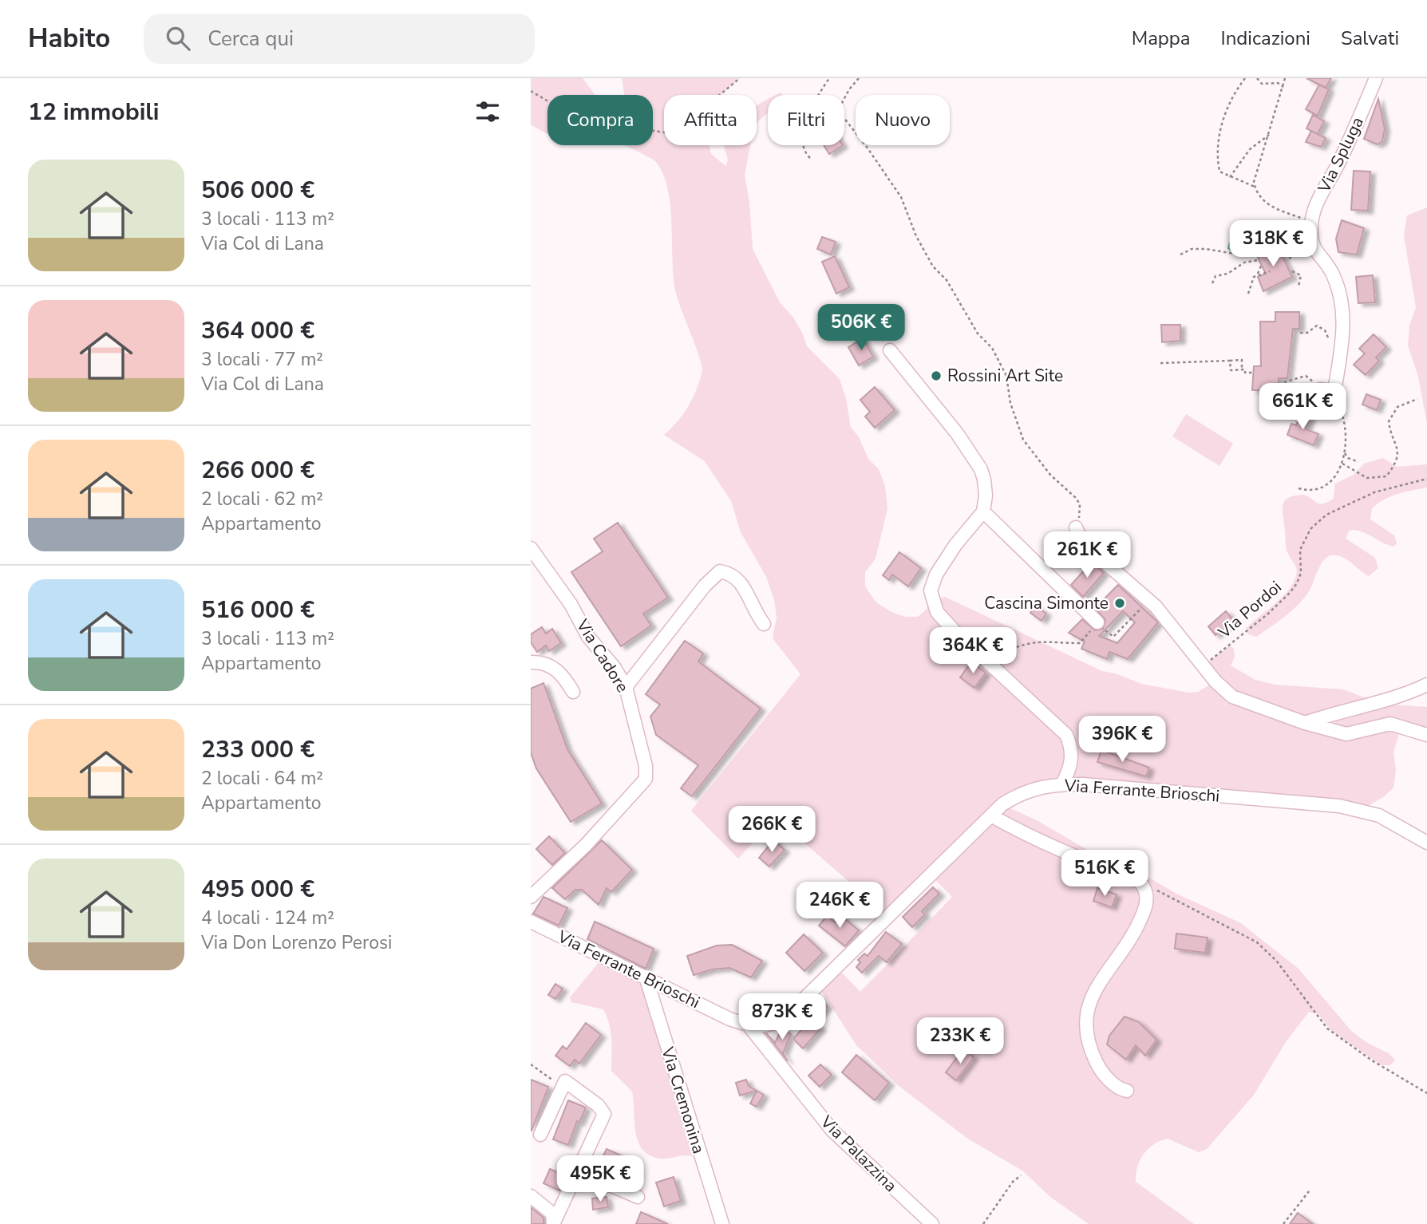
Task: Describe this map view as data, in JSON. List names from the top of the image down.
{
  "streets": {
    "street": [
      "Via Spluga",
      "Via Cadore",
      "Via Ferrante Brioschi",
      "Via Cremonina",
      "Via Palazzina"
    ],
    "path": ["Via Pordoi"]
  },
  "crossings": [
    ["Via Ferrante Brioschi", "Via Cremonina"],
    ["Via Ferrante Brioschi", "Via Palazzina"]
  ],
  "places": ["Rossini Art Site", "Cascina Simonte"],
  "page": {
    "header": "Habito",
    "search": "Cerca qui",
    "nav": ["Mappa", "Indicazioni", "Salvati"],
    "heading": "12 immobili",
    "chip": [
      "Compra",
      "Affitta",
      "Filtri",
      "Nuovo"
    ],
    "list": [
      {
        "name": "506 000 €",
        "note": "3 locali · 113 m² · Via Col di Lana"
      },
      {
        "name": "364 000 €",
        "note": "3 locali · 77 m² · Via Col di Lana"
      },
      {
        "name": "266 000 €",
        "note": "2 locali · 62 m² · Appartamento"
      },
      {
        "name": "516 000 €",
        "note": "3 locali · 113 m² · Appartamento"
      },
      {
        "name": "233 000 €",
        "note": "2 locali · 64 m² · Appartamento"
      },
      {
        "name": "495 000 €",
        "note": "4 locali · 124 m² · Via Don Lorenzo Perosi"
      }
    ],
    "price": [
      "318K €",
      "506K €",
      "661K €",
      "261K €",
      "364K €",
      "396K €",
      "266K €",
      "516K €",
      "246K €",
      "873K €",
      "233K €",
      "495K €"
    ]
  }
}
